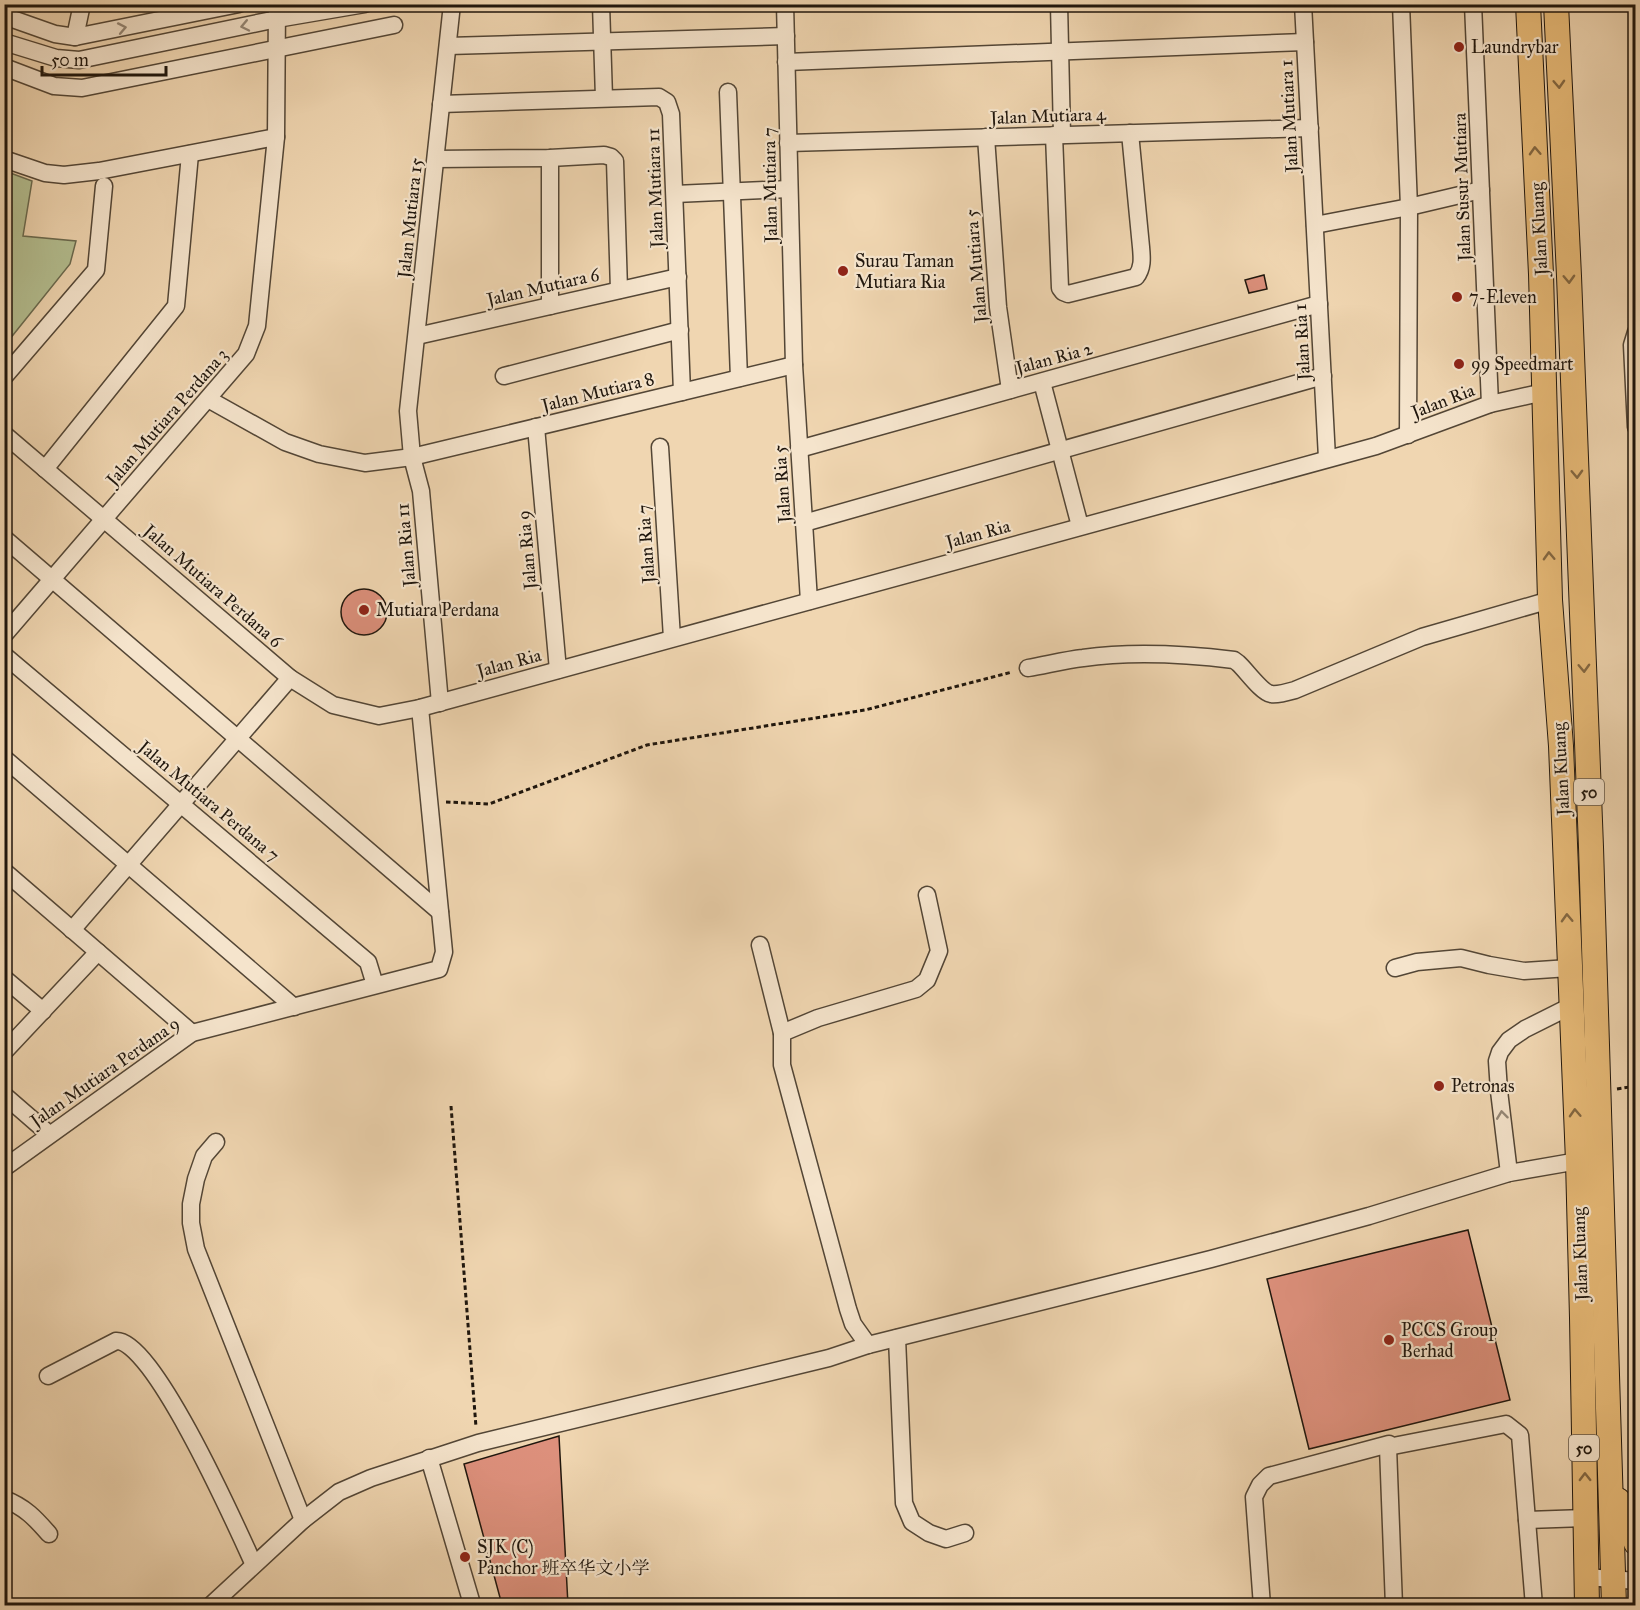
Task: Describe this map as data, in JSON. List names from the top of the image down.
{
  "streets": {
    "highway": ["Jalan Kluang", "50"],
    "street": [
      "Jalan Mutiara 4",
      "Jalan Mutiara 1",
      "Jalan Mutiara 7",
      "Jalan Susur Mutiara",
      "Jalan Mutiara 11",
      "Jalan Mutiara 15",
      "Jalan Mutiara 5",
      "Jalan Mutiara 6",
      "Jalan Ria 1",
      "Jalan Ria 2",
      "Jalan Mutiara 8",
      "Jalan Ria",
      "Jalan Mutiara Perdana 3",
      "Jalan Ria 5",
      "Jalan Ria 7",
      "Jalan Ria 11",
      "Jalan Ria 9",
      "Jalan Mutiara Perdana 6",
      "Jalan Mutiara Perdana 7",
      "Jalan Mutiara Perdana 9"
    ]
  },
  "crossings": [
    ["Jalan Mutiara 4", "Jalan Mutiara 1"],
    ["Jalan Mutiara 4", "Jalan Mutiara 7"],
    ["Jalan Mutiara 4", "Jalan Mutiara 5"],
    ["Jalan Mutiara 1", "Jalan Ria 1"],
    ["Jalan Mutiara 7", "Jalan Mutiara 8"],
    ["Jalan Mutiara 7", "Jalan Ria 5"],
    ["Jalan Susur Mutiara", "Jalan Ria"],
    ["Jalan Mutiara 11", "Jalan Mutiara 15"],
    ["Jalan Mutiara 11", "Jalan Mutiara 6"],
    ["Jalan Mutiara 11", "Jalan Mutiara 8"],
    ["Jalan Mutiara 15", "Jalan Mutiara 6"],
    ["Jalan Mutiara 15", "Jalan Mutiara 8"],
    ["Jalan Mutiara 15", "Jalan Ria 11"],
    ["Jalan Kluang", "Jalan Ria"],
    ["Jalan Mutiara 5", "Jalan Ria 2"],
    ["Jalan Ria 1", "Jalan Ria 2"],
    ["Jalan Ria 1", "Jalan Ria"],
    ["Jalan Ria 2", "Jalan Ria 5"],
    ["Jalan Mutiara 8", "Jalan Mutiara Perdana 3"],
    ["Jalan Mutiara 8", "Jalan Ria 5"],
    ["Jalan Mutiara 8", "Jalan Ria 11"],
    ["Jalan Mutiara 8", "Jalan Ria 9"],
    ["Jalan Ria", "Jalan Ria 5"],
    ["Jalan Ria", "Jalan Ria 7"],
    ["Jalan Ria", "Jalan Ria 11"],
    ["Jalan Ria", "Jalan Ria 9"],
    ["Jalan Ria", "Jalan Mutiara Perdana 6"],
    ["Jalan Mutiara Perdana 3", "Jalan Mutiara Perdana 6"],
    ["Jalan Mutiara Perdana 7", "Jalan Mutiara Perdana 9"]
  ],
  "places": [
    "Laundrybar",
    "Surau Taman Mutiara Ria",
    "7-Eleven",
    "99 Speedmart",
    "Mutiara Perdana",
    "Petronas",
    "PCCS Group Berhad",
    "SJK (C) Panchor 班卒华文小学"
  ],
  "scale_bar": "50 m"
}
